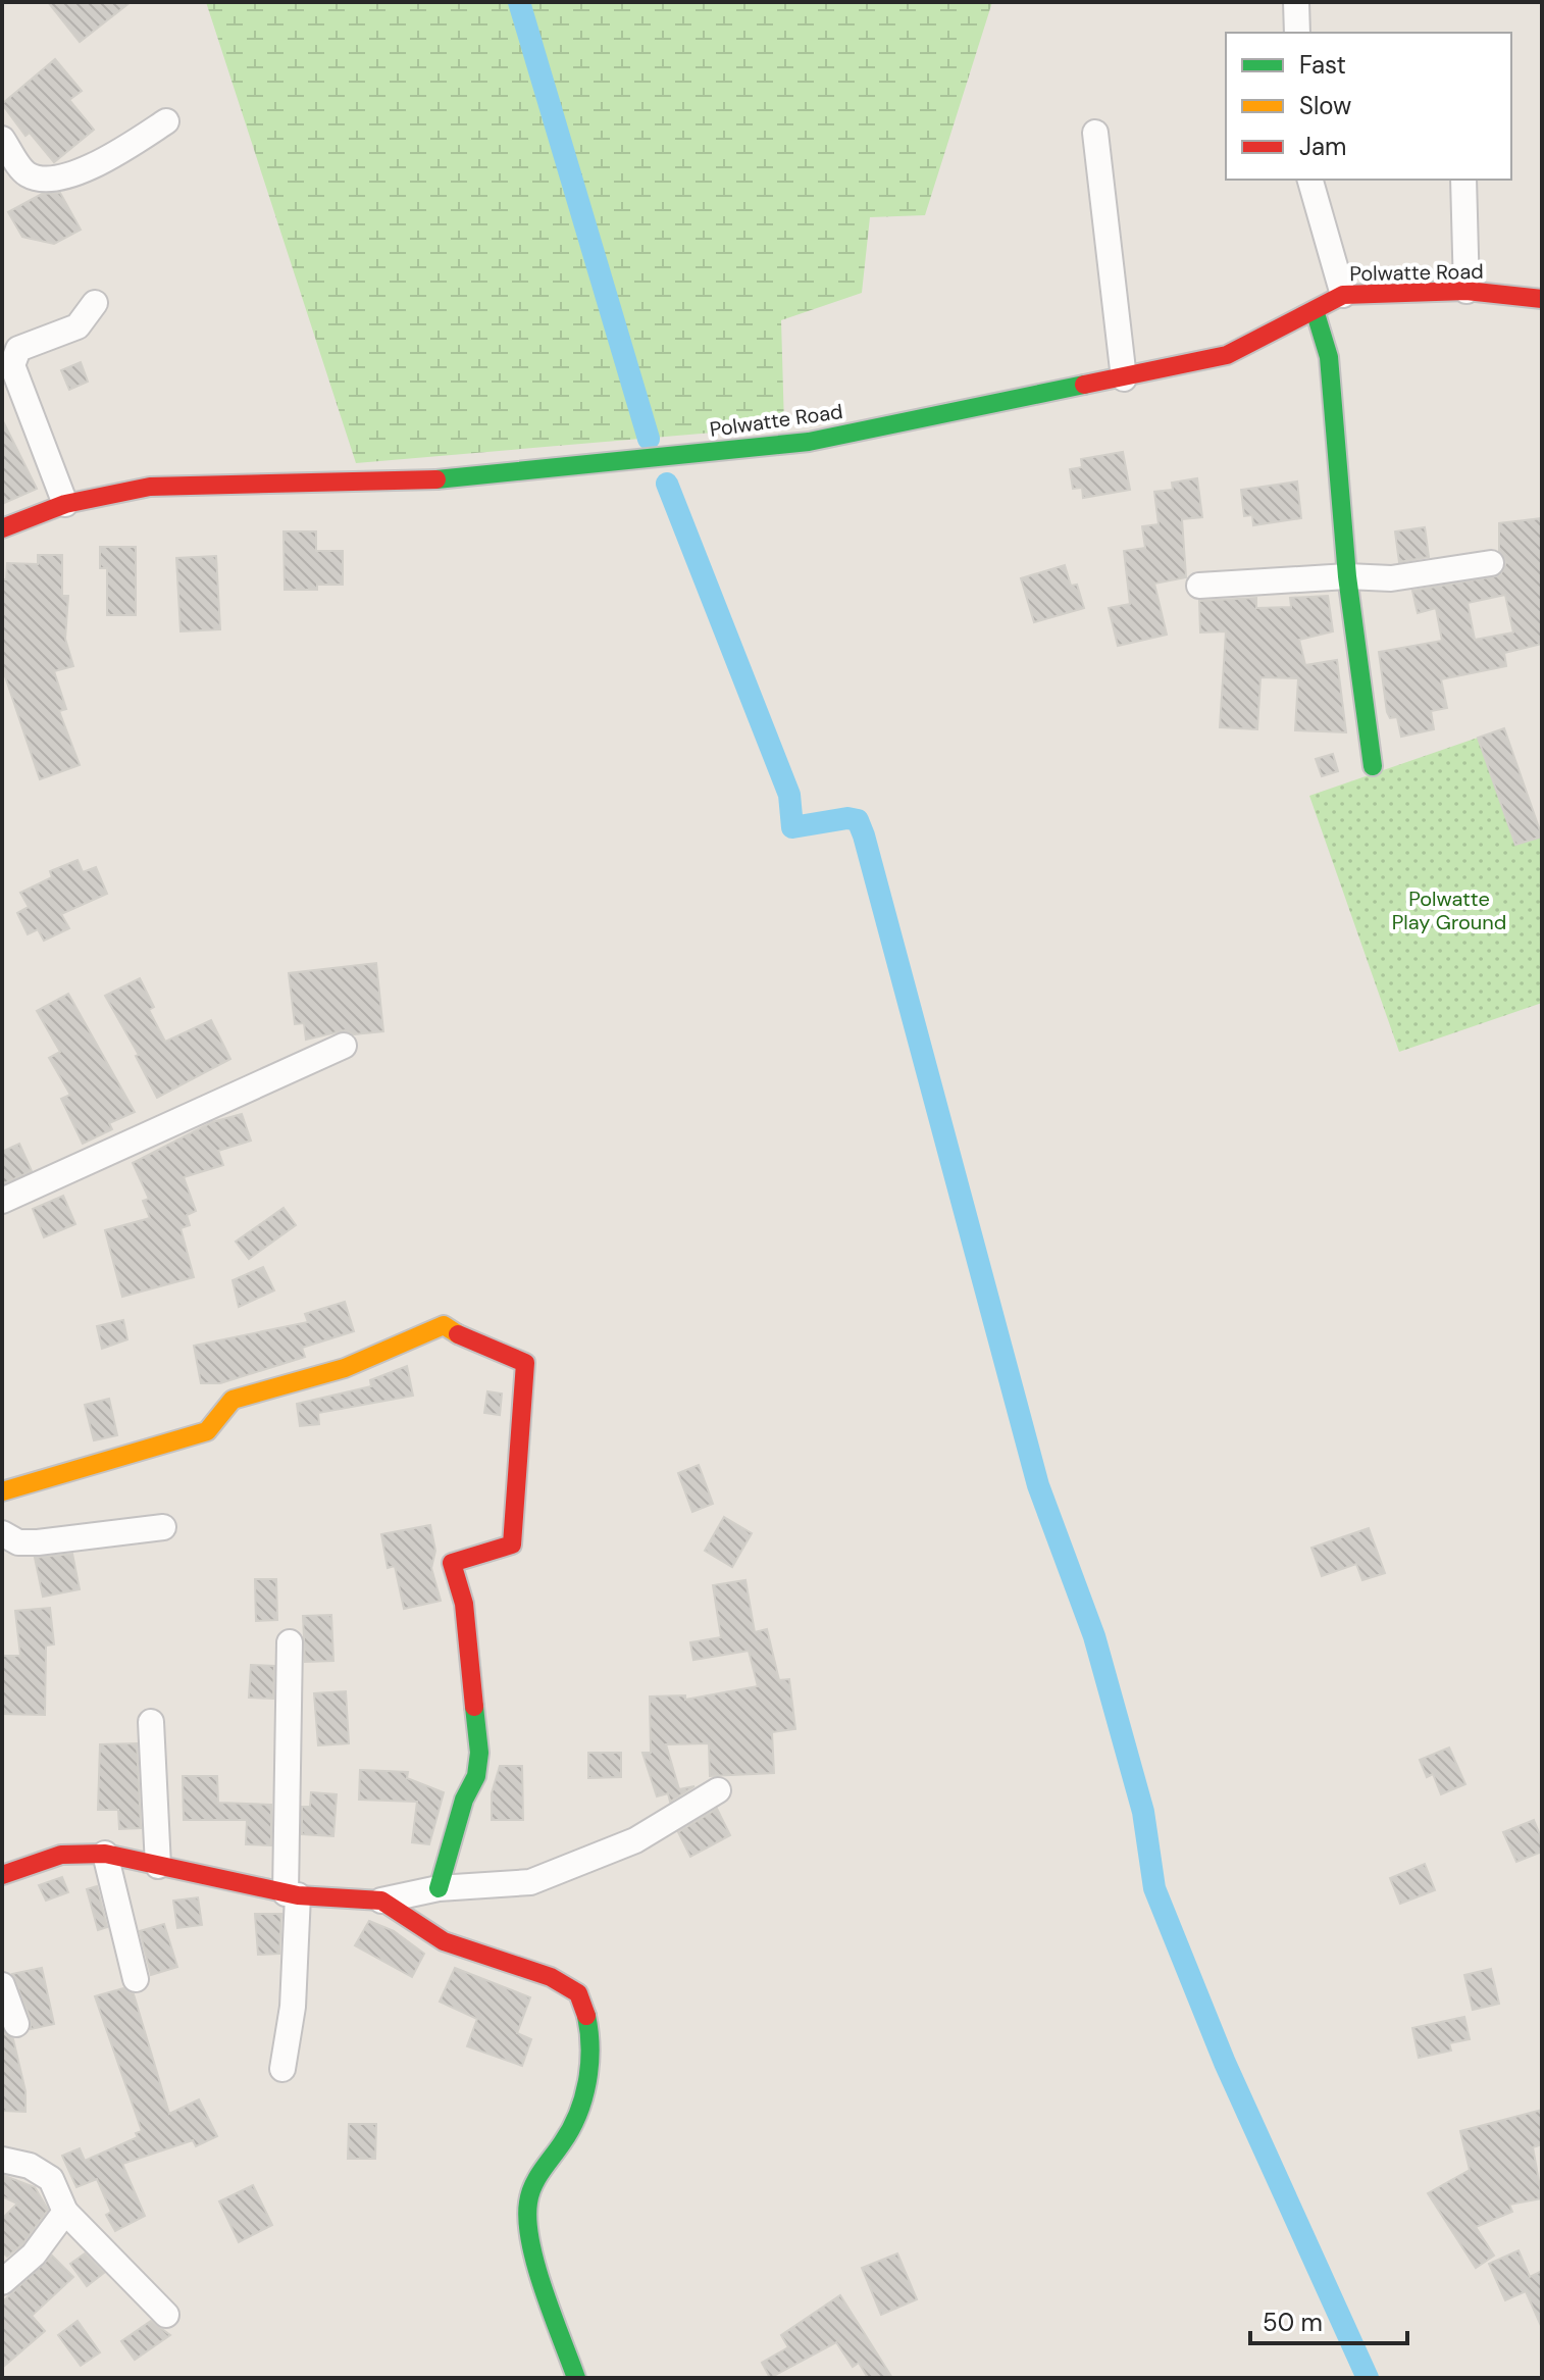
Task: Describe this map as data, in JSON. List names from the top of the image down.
{
  "streets": {
    "street": ["Polwatte Road"]
  },
  "parks": ["Polwatte Play Ground"],
  "legend": ["Fast", "Slow", "Jam"],
  "scale_bar": "50 m"
}
